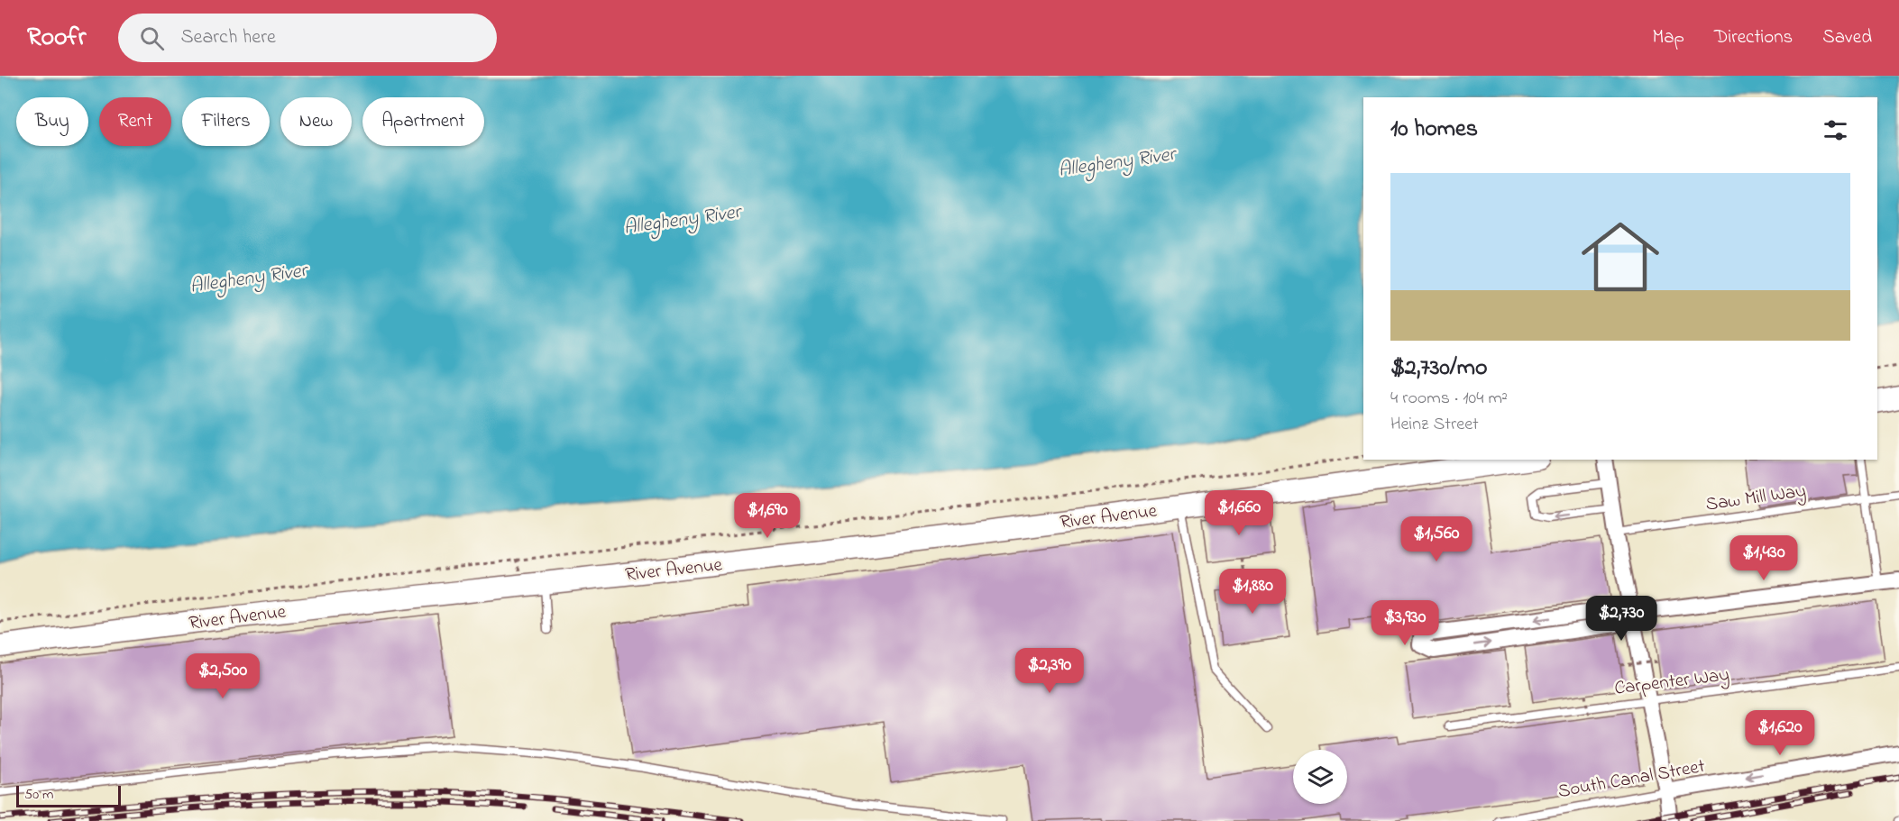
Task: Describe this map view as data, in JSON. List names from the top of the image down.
{
  "streets": {
    "street": ["River Avenue", "South Canal Street"],
    "lane": ["Saw Mill Way", "Carpenter Way"]
  },
  "one_way": ["South Canal Street"],
  "water": ["Allegheny River"],
  "scale_bar": "50 m",
  "page": {
    "header": "Roofr",
    "search": "Search here",
    "nav": ["Map", "Directions", "Saved"],
    "chip": [
      "Buy",
      "Rent",
      "Filters",
      "New",
      "Apartment"
    ],
    "heading": "10 homes",
    "list": [
      {
        "name": "$2,730/mo",
        "note": "4 rooms · 104 m² · Heinz Street"
      }
    ],
    "price": [
      "$1,660",
      "$1,690",
      "$1,560",
      "$1,430",
      "$1,880",
      "$2,730",
      "$3,930",
      "$2,390",
      "$2,500",
      "$1,620"
    ],
    "scale": "50 m"
  }
}
